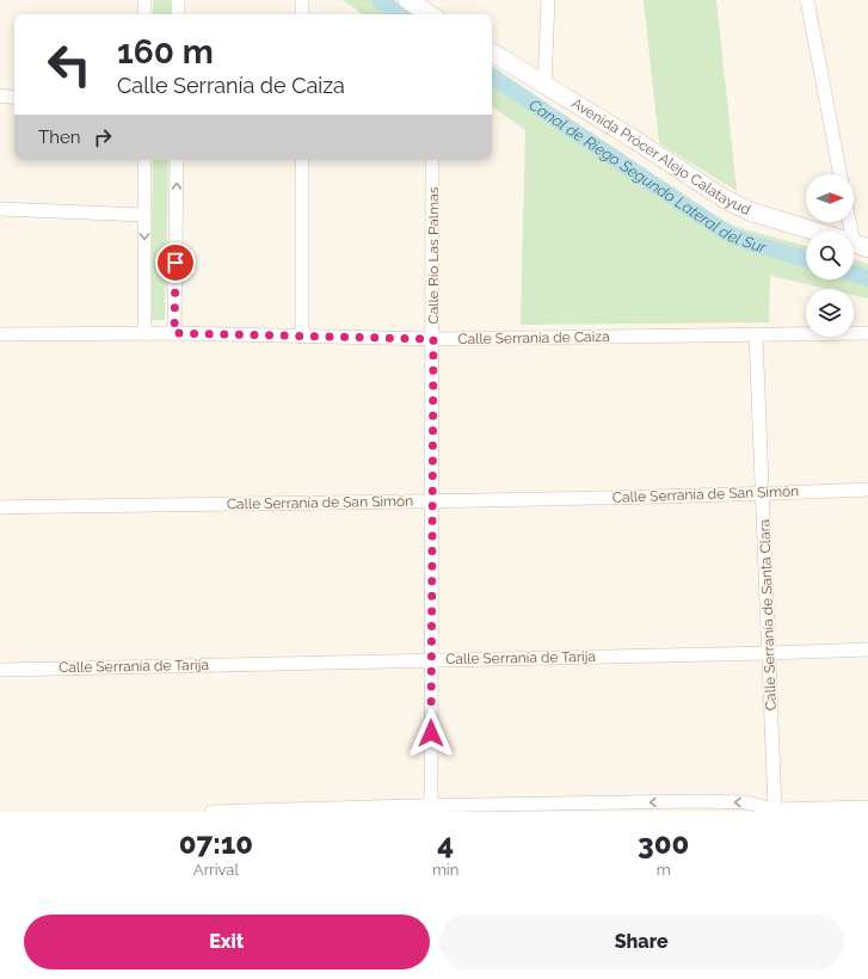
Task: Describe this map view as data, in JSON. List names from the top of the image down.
{
  "streets": {
    "street": [
      "Avenida Prócer Alejo Calatayud",
      "Calle Río Las Palmas",
      "Calle Serranía de Caiza",
      "Calle Serranía de San Simón",
      "Calle Serranía de Santa Clara",
      "Calle Serranía de Tarija"
    ]
  },
  "crossings": [
    ["Calle Río Las Palmas", "Calle Serranía de Caiza"],
    ["Calle Río Las Palmas", "Calle Serranía de San Simón"],
    ["Calle Río Las Palmas", "Calle Serranía de Tarija"],
    ["Calle Serranía de Caiza", "Calle Serranía de Santa Clara"],
    ["Calle Serranía de San Simón", "Calle Serranía de Santa Clara"],
    ["Calle Serranía de Santa Clara", "Calle Serranía de Tarija"]
  ],
  "water": ["Canal de Riego Segundo Lateral del Sur"],
  "north": "right",
  "page": {
    "turn": ["160 m", "Calle Serranía de Caiza"],
    "then": "Then",
    "eta": [
      "07:10",
      "Arrival",
      "4",
      "min",
      "300",
      "m"
    ],
    "buttons": ["Exit", "Share"]
  }
}
